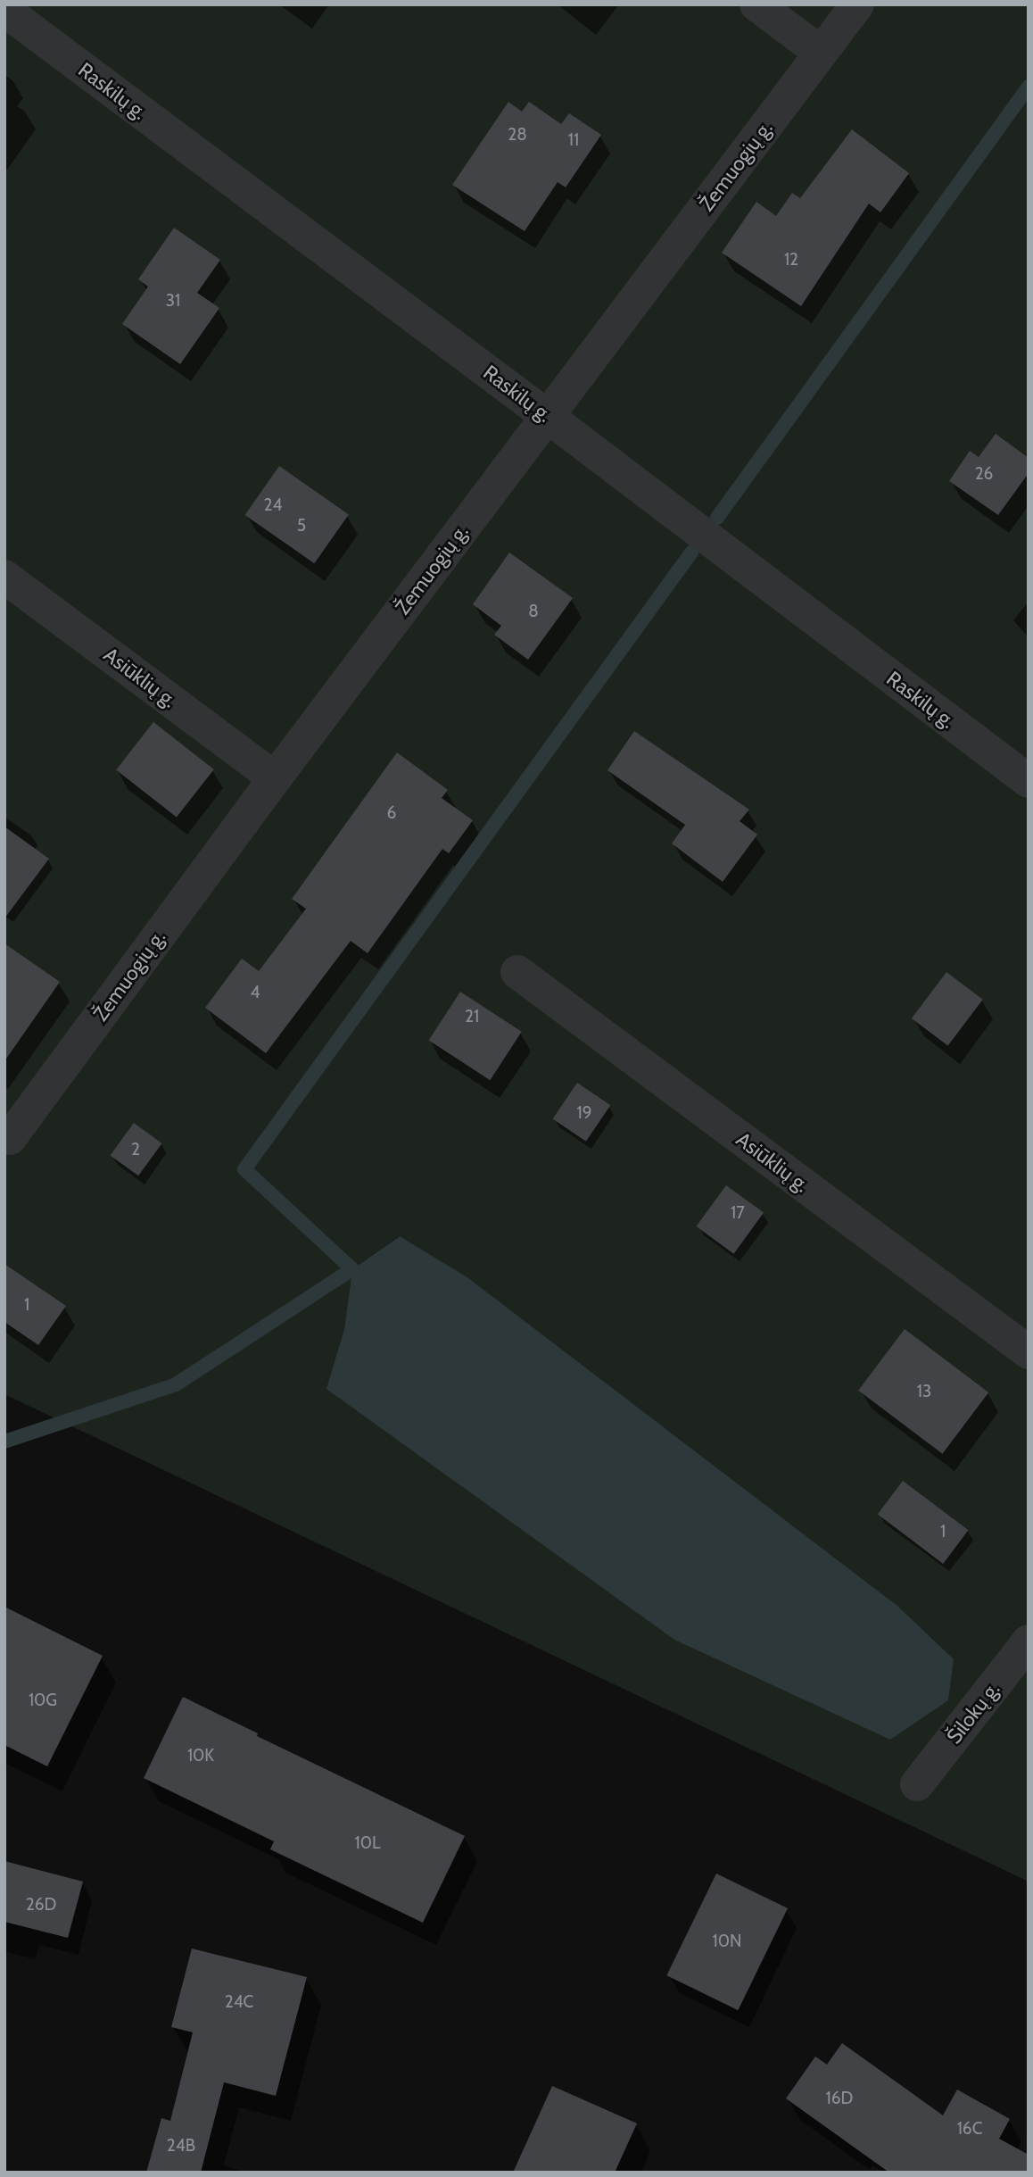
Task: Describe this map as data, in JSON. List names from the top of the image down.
{
  "streets": {
    "street": [
      "Raskilų g.",
      "Žemuogių g.",
      "Asiūklių g.",
      "Šilokų g."
    ]
  },
  "crossings": [
    ["Raskilų g.", "Žemuogių g."],
    ["Žemuogių g.", "Asiūklių g."]
  ],
  "house_numbers": [
    "28",
    "11",
    "12",
    "31",
    "26",
    "24",
    "5",
    "8",
    "6",
    "4",
    "21",
    "19",
    "2",
    "17",
    "1",
    "13",
    "1",
    "10G",
    "10K",
    "10L",
    "26D",
    "10N",
    "24C",
    "16D",
    "16C",
    "24B"
  ]
}
